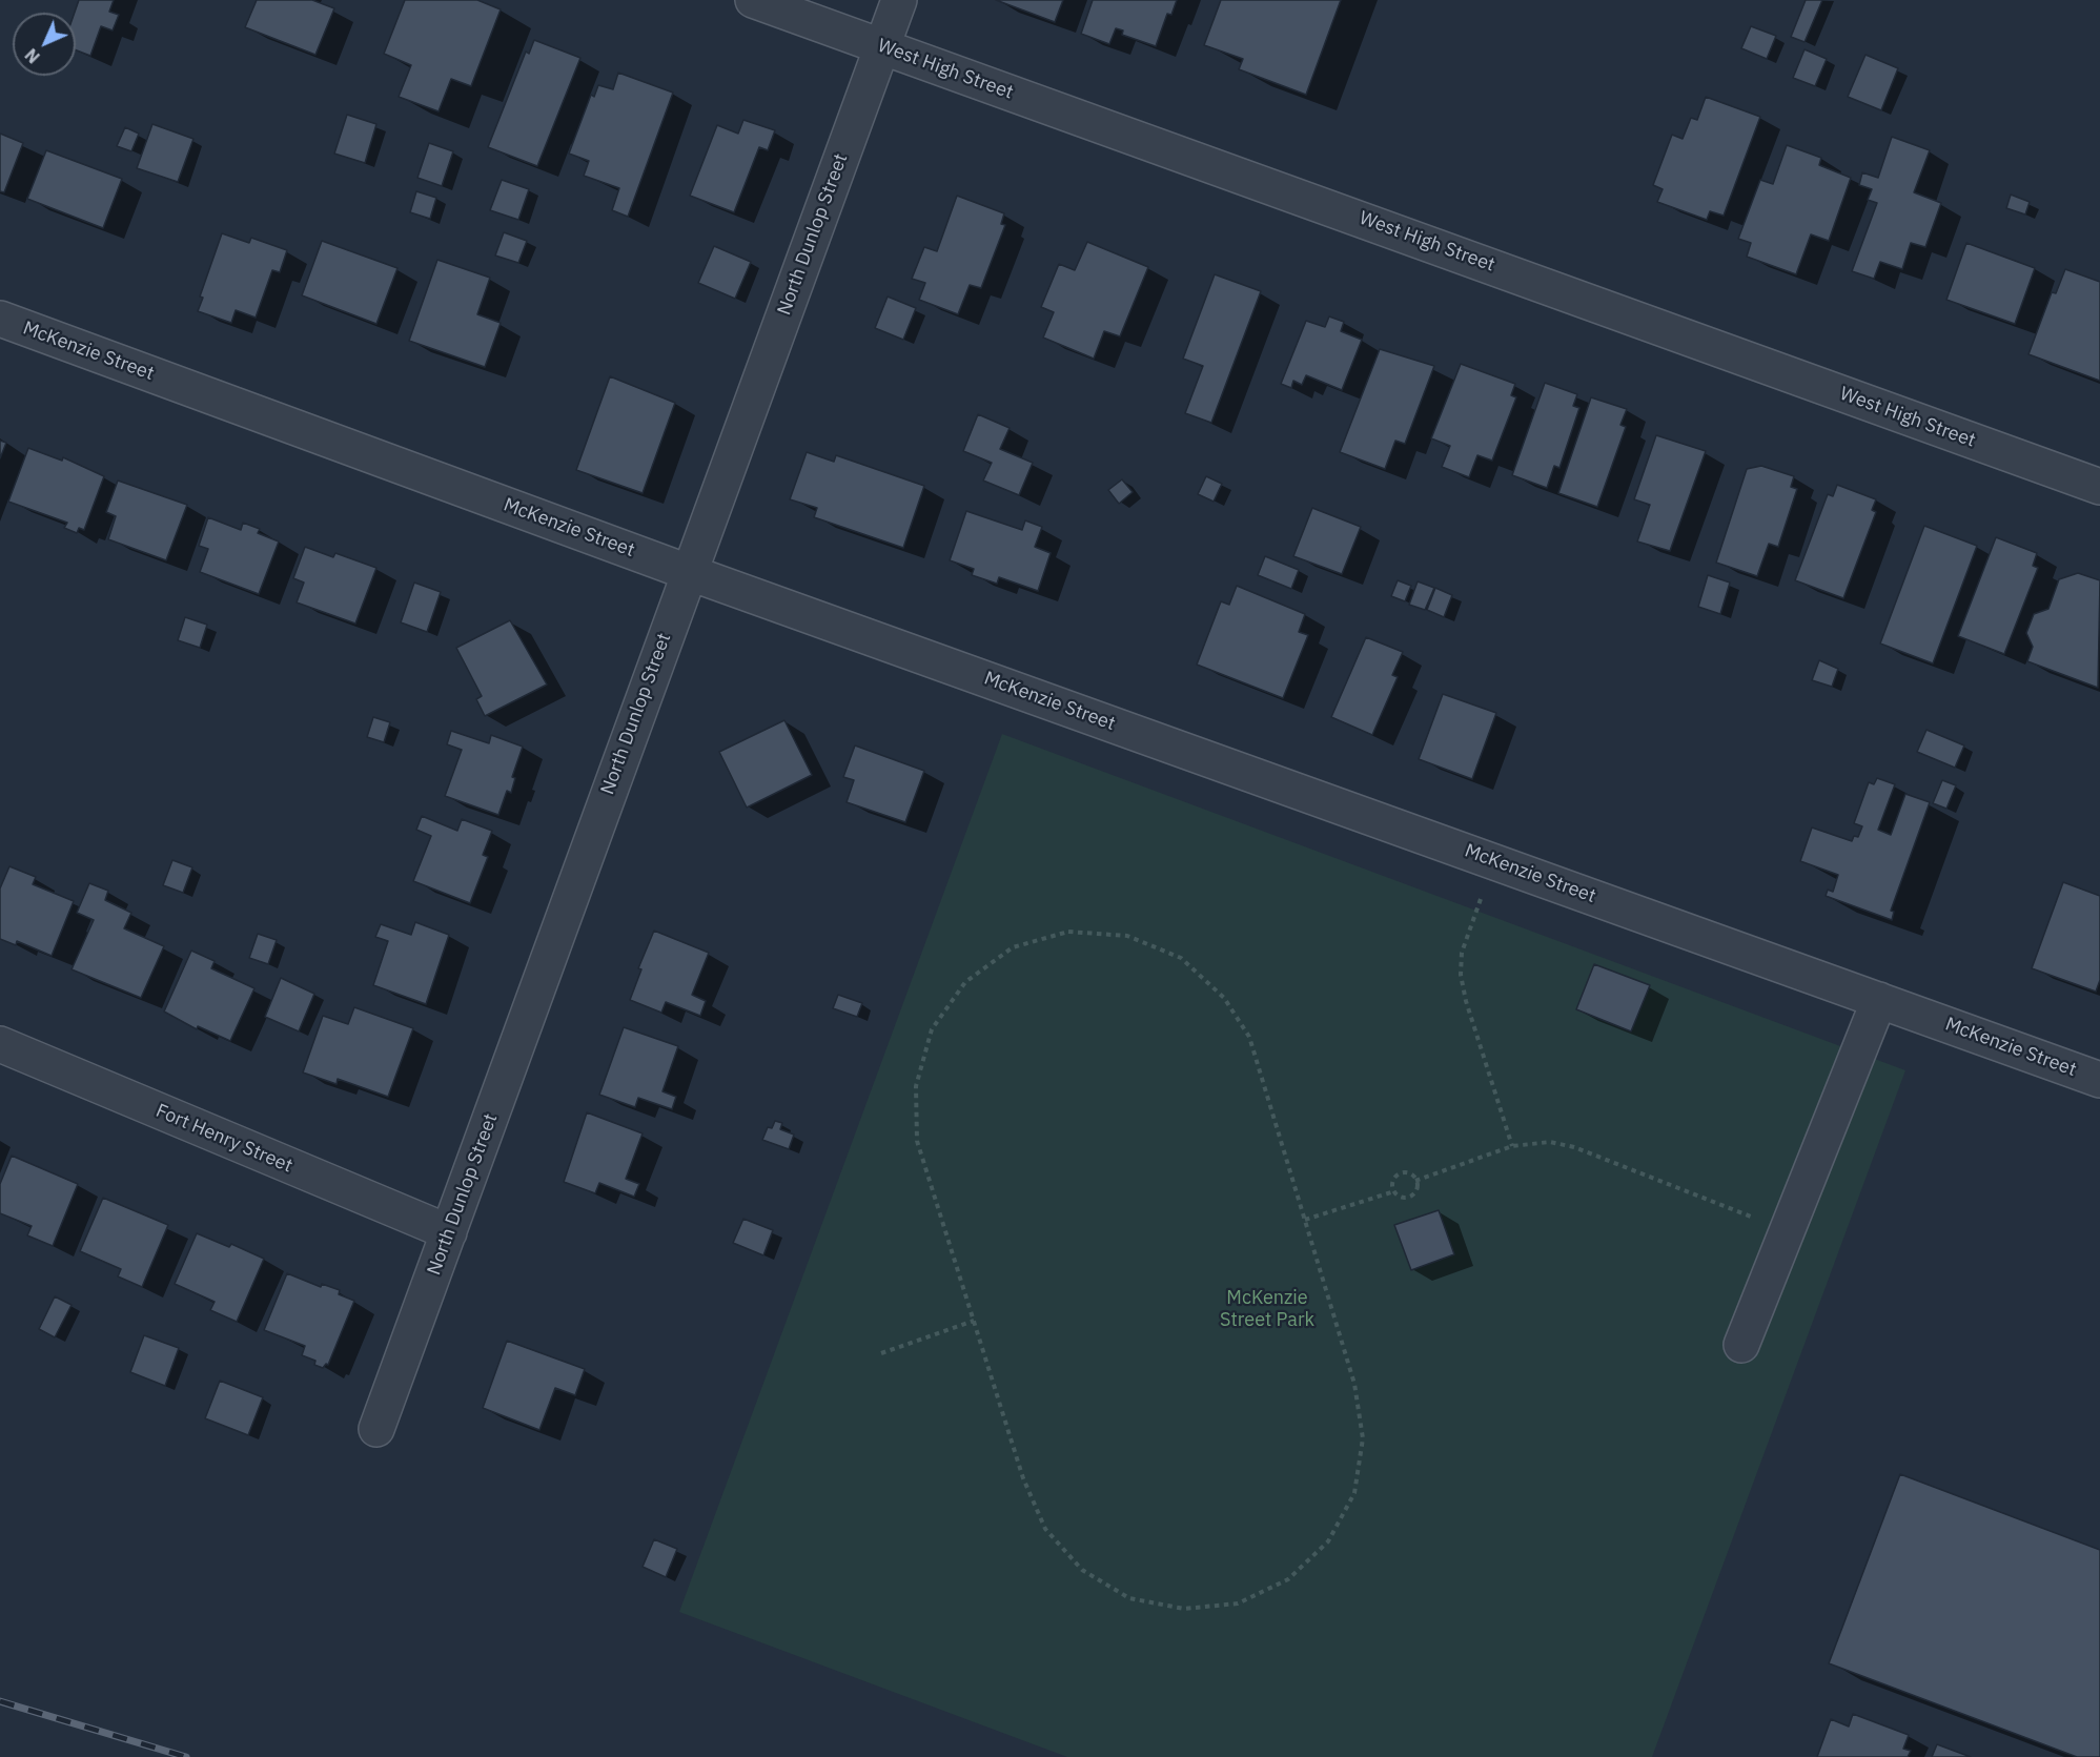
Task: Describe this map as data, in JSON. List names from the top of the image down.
{
  "streets": {
    "street": [
      "West High Street",
      "North Dunlop Street",
      "McKenzie Street",
      "Fort Henry Street"
    ]
  },
  "crossings": [
    ["West High Street", "North Dunlop Street"],
    ["North Dunlop Street", "McKenzie Street"],
    ["North Dunlop Street", "Fort Henry Street"]
  ],
  "parks": ["McKenzie Street Park"],
  "north": "bottom left"
}
